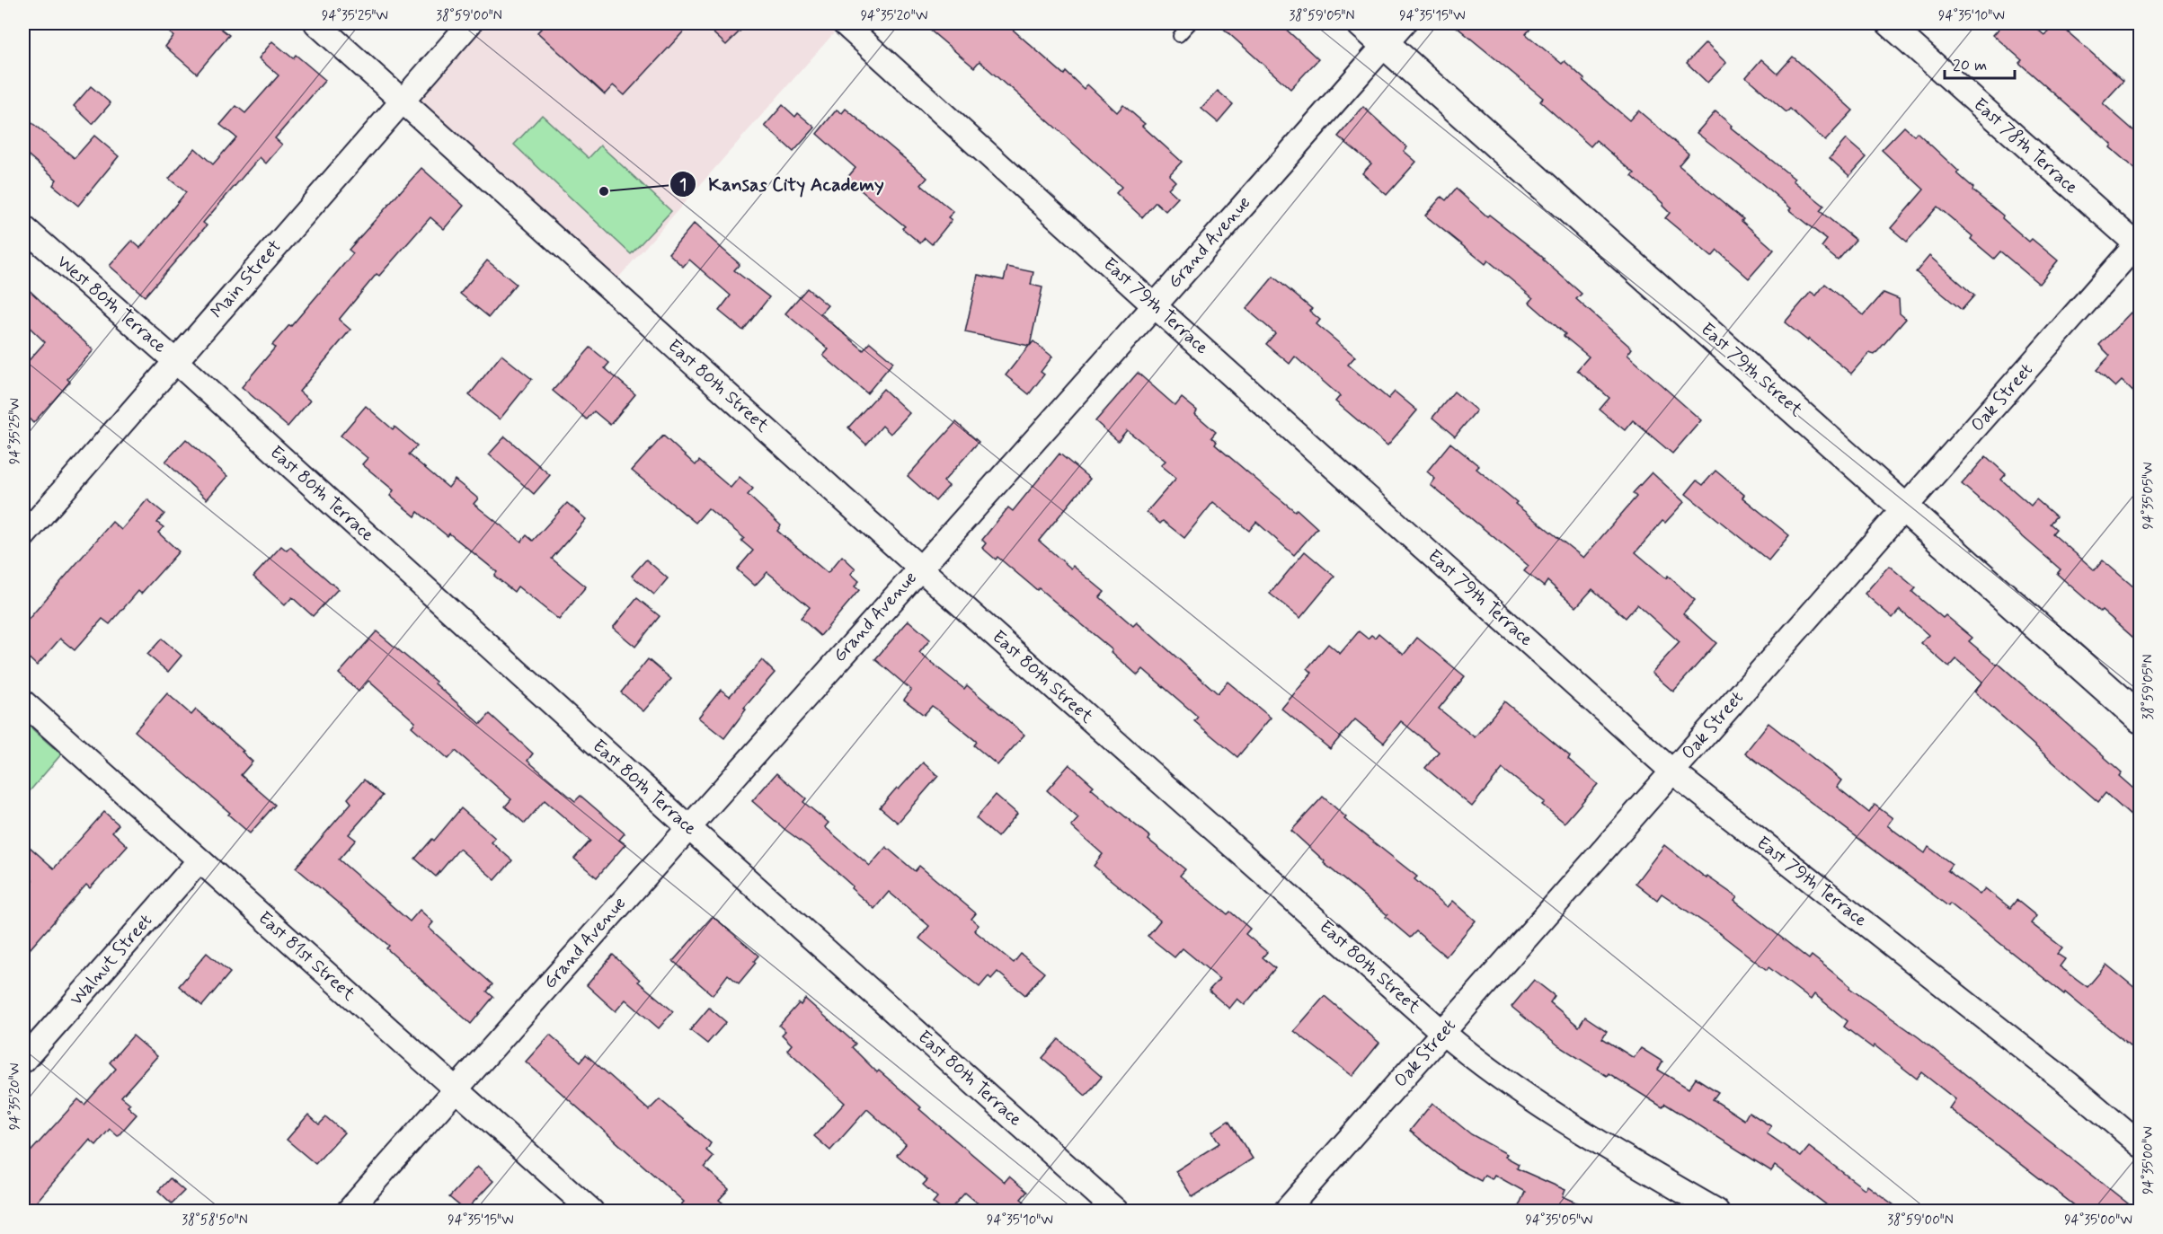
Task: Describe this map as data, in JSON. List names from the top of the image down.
{
  "streets": {
    "street": [
      "East 78th Terrace",
      "Grand Avenue",
      "Main Street",
      "West 80th Terrace",
      "East 79th Terrace",
      "East 79th Street",
      "East 80th Street",
      "Oak Street",
      "East 80th Terrace",
      "East 81st Street",
      "Walnut Street"
    ]
  },
  "crossings": [
    ["East 78th Terrace", "Oak Street"],
    ["Grand Avenue", "East 79th Terrace"],
    ["Grand Avenue", "East 79th Street"],
    ["Grand Avenue", "East 80th Street"],
    ["Grand Avenue", "East 80th Terrace"],
    ["Grand Avenue", "East 81st Street"],
    ["Main Street", "West 80th Terrace"],
    ["Main Street", "East 80th Street"],
    ["Main Street", "East 80th Terrace"],
    ["West 80th Terrace", "East 80th Terrace"],
    ["East 79th Terrace", "Oak Street"],
    ["East 79th Street", "Oak Street"],
    ["East 80th Street", "Oak Street"],
    ["East 81st Street", "Walnut Street"]
  ],
  "places": ["Kansas City Academy"],
  "scale_bar": "20 m",
  "coordinates": [
    "94°35'25\"W",
    "38°59'00\"N",
    "94°35'20\"W",
    "38°59'05\"N",
    "94°35'15\"W",
    "94°35'10\"W",
    "94°35'05\"W",
    "94°35'00\"W",
    "38°58'50\"N"
  ]
}
